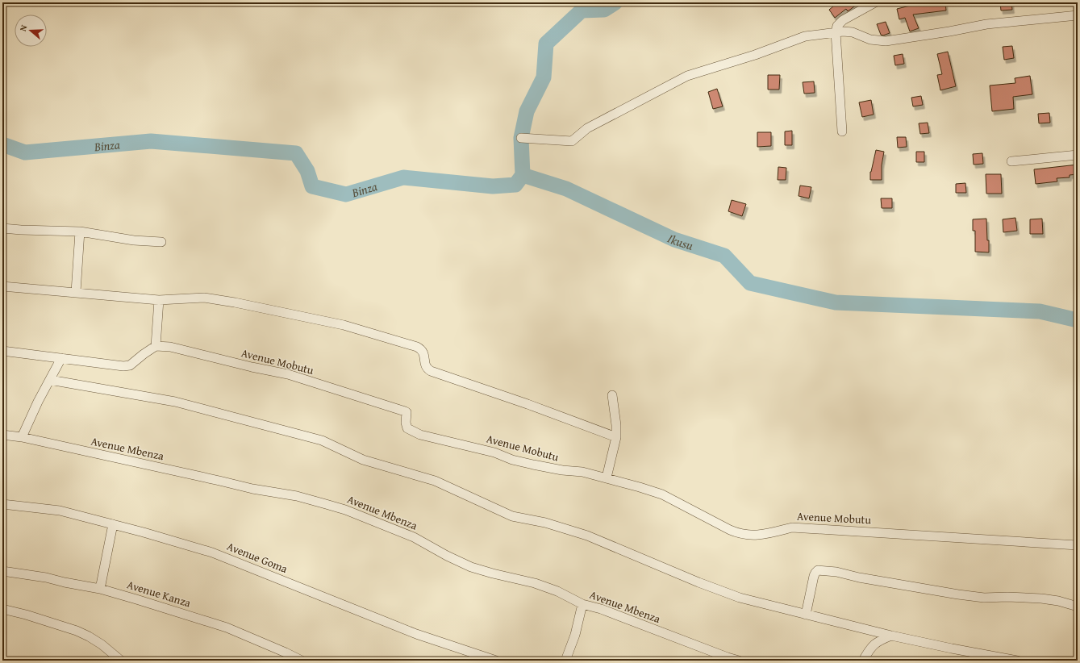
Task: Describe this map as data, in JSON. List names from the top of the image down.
{
  "streets": {
    "street": [
      "Avenue Mobutu",
      "Avenue Mbenza",
      "Avenue Goma",
      "Avenue Kanza"
    ]
  },
  "water": ["Binza", "Ikusu"],
  "north": "left"
}
